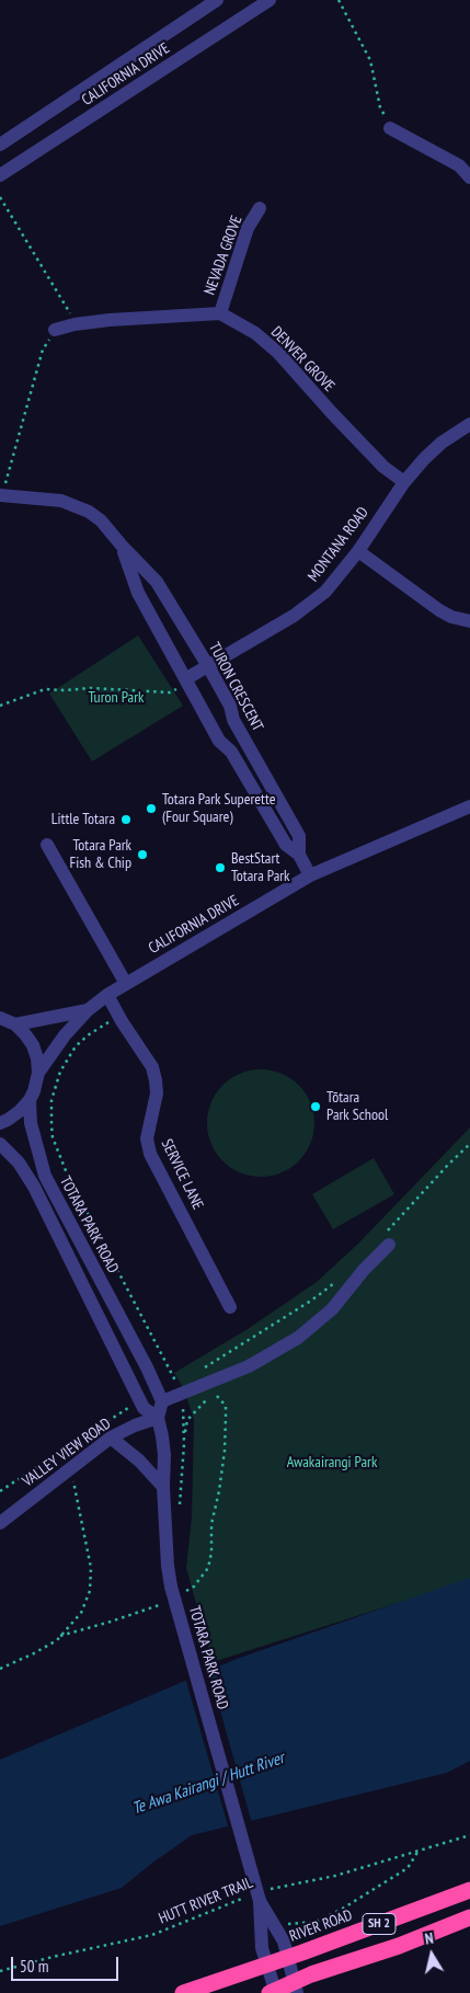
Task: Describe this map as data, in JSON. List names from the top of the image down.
{
  "streets": {
    "highway": ["SH 2", "RIVER ROAD"],
    "street": [
      "CALIFORNIA DRIVE",
      "NEVADA GROVE",
      "DENVER GROVE",
      "MONTANA ROAD",
      "TURON CRESCENT",
      "SERVICE LANE",
      "TOTARA PARK ROAD",
      "VALLEY VIEW ROAD"
    ],
    "path": ["HUTT RIVER TRAIL"]
  },
  "crossings": [
    ["CALIFORNIA DRIVE", "TURON CRESCENT"],
    ["CALIFORNIA DRIVE", "SERVICE LANE"],
    ["NEVADA GROVE", "DENVER GROVE"],
    ["DENVER GROVE", "MONTANA ROAD"],
    ["MONTANA ROAD", "TURON CRESCENT"],
    ["TOTARA PARK ROAD", "VALLEY VIEW ROAD"],
    ["TOTARA PARK ROAD", "HUTT RIVER TRAIL"],
    ["TOTARA PARK ROAD", "SH 2"],
    ["TOTARA PARK ROAD", "RIVER ROAD"]
  ],
  "water": ["Te Awa Kairangi / Hutt River"],
  "parks": ["Turon Park", "Awakairangi Park"],
  "places": [
    "Totara Park Superette (Four Square)",
    "Little Totara",
    "Totara Park Fish & Chip",
    "BestStart Totara Park",
    "Tōtara Park School"
  ],
  "scale_bar": "50 m",
  "north": "top"
}
